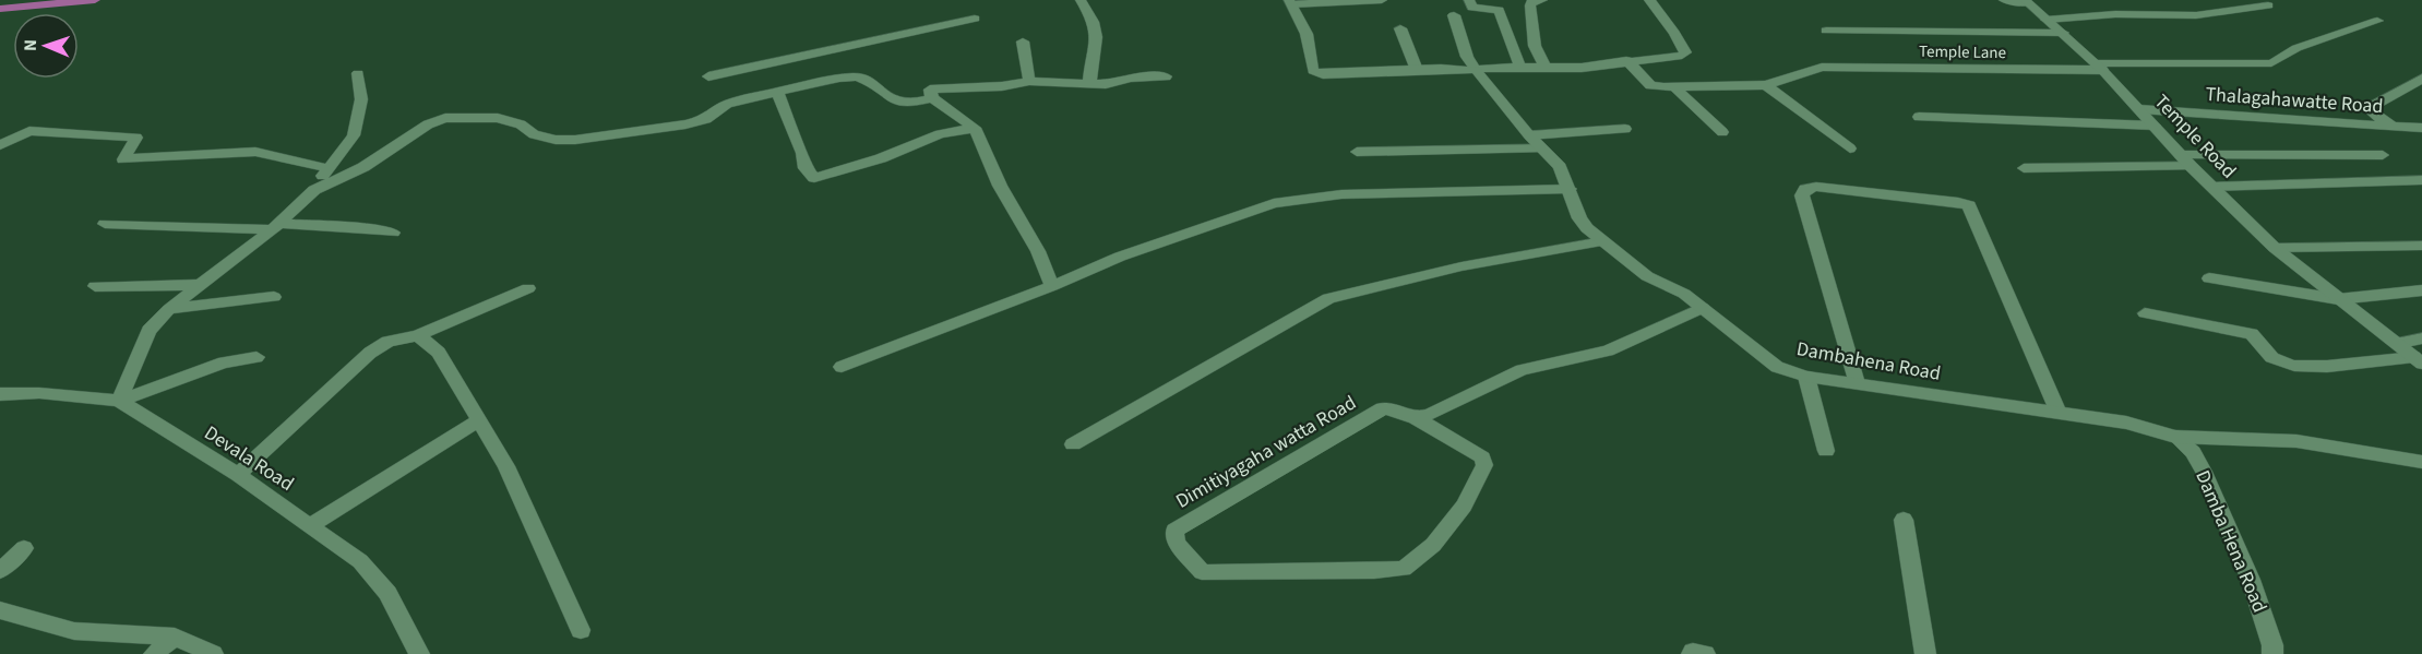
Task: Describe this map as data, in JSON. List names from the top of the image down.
{
  "streets": {
    "street": [
      "Temple Lane",
      "Thalagahawatte Road",
      "Temple Road",
      "Dambahena Road",
      "Dimitiyagaha watta Road",
      "Devala Road",
      "Damba Hena Road"
    ]
  },
  "crossings": [
    ["Temple Lane", "Thalagahawatte Road"],
    ["Temple Lane", "Temple Road"],
    ["Thalagahawatte Road", "Temple Road"],
    ["Dambahena Road", "Damba Hena Road"]
  ],
  "north": "left"
}
